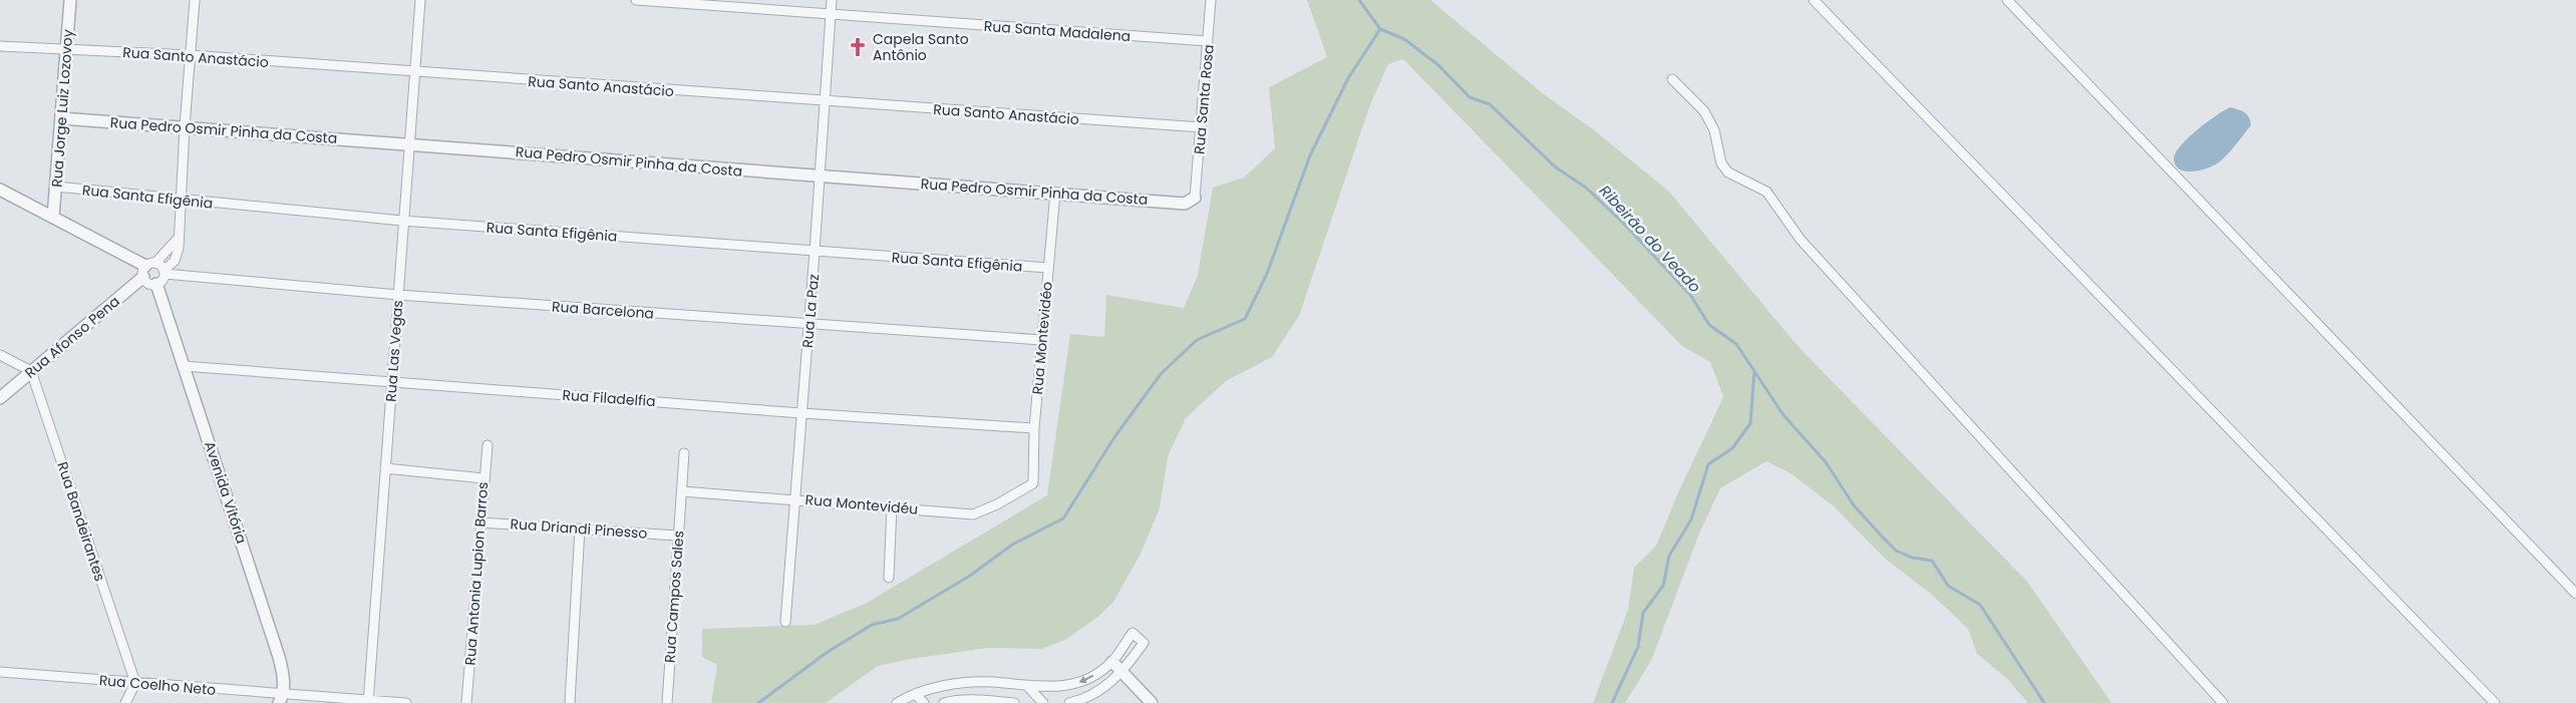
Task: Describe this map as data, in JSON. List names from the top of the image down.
{
  "streets": {
    "street": [
      "Rua Santa Madalena",
      "Rua Santo Anastácio",
      "Rua Santa Rosa",
      "Rua Jorge Luiz Lozovoy",
      "Rua Pedro Osmir Pinha da Costa",
      "Rua Santa Efigênia",
      "Rua Barcelona",
      "Rua La Paz",
      "Rua Afonso Pena",
      "Rua Montevidéo",
      "Rua Las Vegas",
      "Rua Filadelfia",
      "Avenida Vitória",
      "Rua Montevidéu",
      "Rua Bandeirantes",
      "Rua Driandi Pinesso",
      "Rua Antonia Lupion Barros",
      "Rua Campos Sales",
      "Rua Coelho Neto"
    ]
  },
  "crossings": [
    ["Rua Santa Madalena", "Rua Santa Rosa"],
    ["Rua Santa Madalena", "Rua La Paz"],
    ["Rua Santo Anastácio", "Rua Santa Rosa"],
    ["Rua Santo Anastácio", "Rua Jorge Luiz Lozovoy"],
    ["Rua Santo Anastácio", "Rua La Paz"],
    ["Rua Santo Anastácio", "Rua Las Vegas"],
    ["Rua Santa Rosa", "Rua Pedro Osmir Pinha da Costa"],
    ["Rua Jorge Luiz Lozovoy", "Rua Pedro Osmir Pinha da Costa"],
    ["Rua Jorge Luiz Lozovoy", "Rua Santa Efigênia"],
    ["Rua Pedro Osmir Pinha da Costa", "Rua La Paz"],
    ["Rua Pedro Osmir Pinha da Costa", "Rua Montevidéo"],
    ["Rua Pedro Osmir Pinha da Costa", "Rua Las Vegas"],
    ["Rua Santa Efigênia", "Rua La Paz"],
    ["Rua Santa Efigênia", "Rua Montevidéo"],
    ["Rua Santa Efigênia", "Rua Las Vegas"],
    ["Rua Barcelona", "Rua La Paz"],
    ["Rua Barcelona", "Rua Montevidéo"],
    ["Rua Barcelona", "Rua Las Vegas"],
    ["Rua La Paz", "Rua Filadelfia"],
    ["Rua La Paz", "Rua Montevidéu"],
    ["Rua Afonso Pena", "Rua Bandeirantes"],
    ["Rua Montevidéo", "Rua Filadelfia"],
    ["Rua Montevidéo", "Rua Montevidéu"],
    ["Rua Las Vegas", "Rua Filadelfia"],
    ["Rua Las Vegas", "Rua Coelho Neto"],
    ["Rua Filadelfia", "Avenida Vitória"],
    ["Avenida Vitória", "Rua Coelho Neto"],
    ["Rua Montevidéu", "Rua Campos Sales"],
    ["Rua Bandeirantes", "Rua Coelho Neto"],
    ["Rua Driandi Pinesso", "Rua Antonia Lupion Barros"],
    ["Rua Driandi Pinesso", "Rua Campos Sales"]
  ],
  "water": ["Ribeirão do Veado"],
  "places": {
    "church": ["Capela Santo Antônio"]
  }
}
